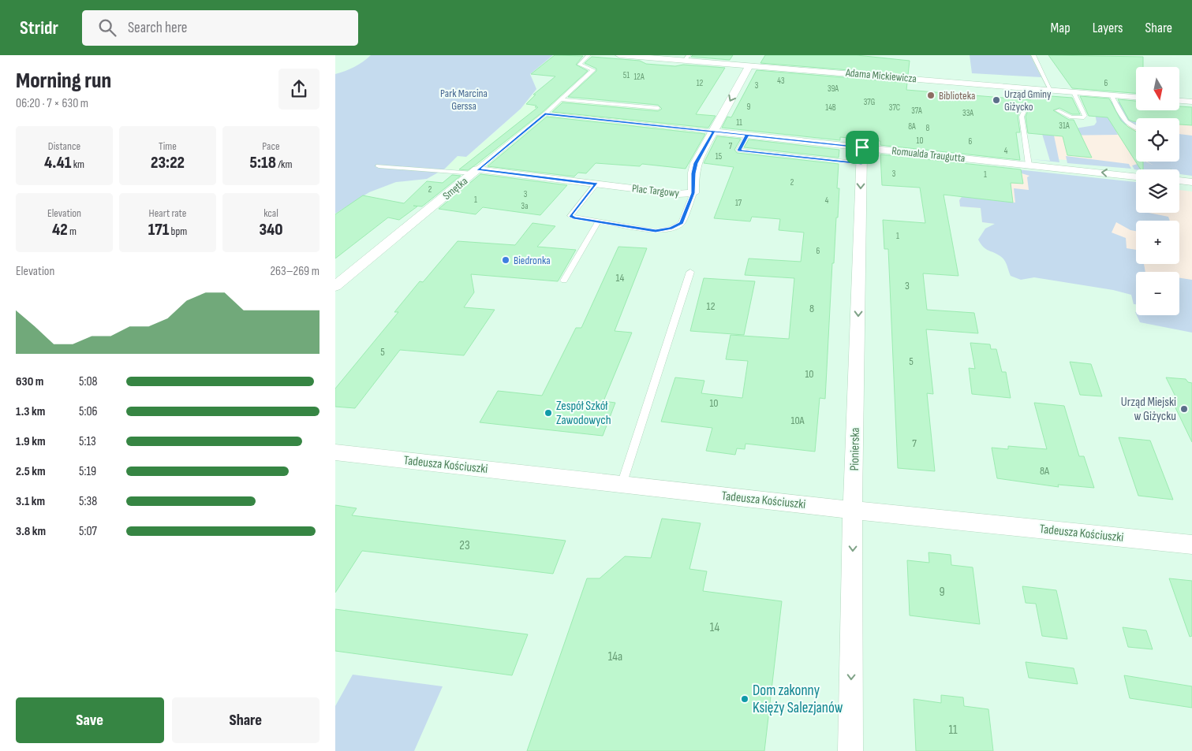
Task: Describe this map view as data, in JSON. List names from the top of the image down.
{
  "streets": {
    "street": [
      "Adama Mickiewicza",
      "Romualda Traugutta",
      "Smętka",
      "Plac Targowy",
      "Pionierska",
      "Tadeusza Kościuszki"
    ]
  },
  "crossings": [
    ["Adama Mickiewicza", "Plac Targowy"],
    ["Romualda Traugutta", "Plac Targowy"],
    ["Romualda Traugutta", "Pionierska"],
    ["Smętka", "Plac Targowy"],
    ["Pionierska", "Tadeusza Kościuszki"]
  ],
  "one_way": ["Pionierska"],
  "parks": ["Park Marcina Gerssa"],
  "places": [
    "Biblioteka",
    "Urząd Gminy Giżycko",
    "Biedronka",
    "Urząd Miejski w Giżycku",
    "Zespół Szkół Zawodowych",
    "Dom zakonny Księży Salezjanów"
  ],
  "house_numbers": [
    "51",
    "12A",
    "43",
    "12",
    "6",
    "3",
    "39A",
    "37G",
    "9",
    "14B",
    "37C",
    "37A",
    "33A",
    "11",
    "31A",
    "8A",
    "8",
    "10",
    "6",
    "7",
    "4",
    "15",
    "3",
    "1",
    "2",
    "2",
    "3",
    "1",
    "4",
    "17",
    "3a",
    "1",
    "6",
    "14",
    "3",
    "12",
    "8",
    "5",
    "5",
    "10",
    "10",
    "10A",
    "7",
    "8A",
    "23",
    "9",
    "14",
    "14a",
    "11"
  ],
  "north": "bottom",
  "page": {
    "header": "Stridr",
    "search": "Search here",
    "nav": ["Map", "Layers", "Share"],
    "heading": ["Morning run", "06:20 · 7 × 630 m"],
    "map_buttons": ["+", "−"],
    "stats": [
      ["Distance", "4.41 km"],
      ["Time", "23:22"],
      ["Pace", "5:18 /km"],
      ["Elevation", "42 m"],
      ["Heart rate", "171 bpm"],
      ["kcal", "340"]
    ],
    "chart": ["Elevation", "263–269 m"],
    "list": [
      {
        "name": "630 m",
        "note": "5:08"
      },
      {
        "name": "1.3 km",
        "note": "5:06"
      },
      {
        "name": "1.9 km",
        "note": "5:13"
      },
      {
        "name": "2.5 km",
        "note": "5:19"
      },
      {
        "name": "3.1 km",
        "note": "5:38"
      },
      {
        "name": "3.8 km",
        "note": "5:07"
      }
    ],
    "buttons": ["Save", "Share"]
  }
}
